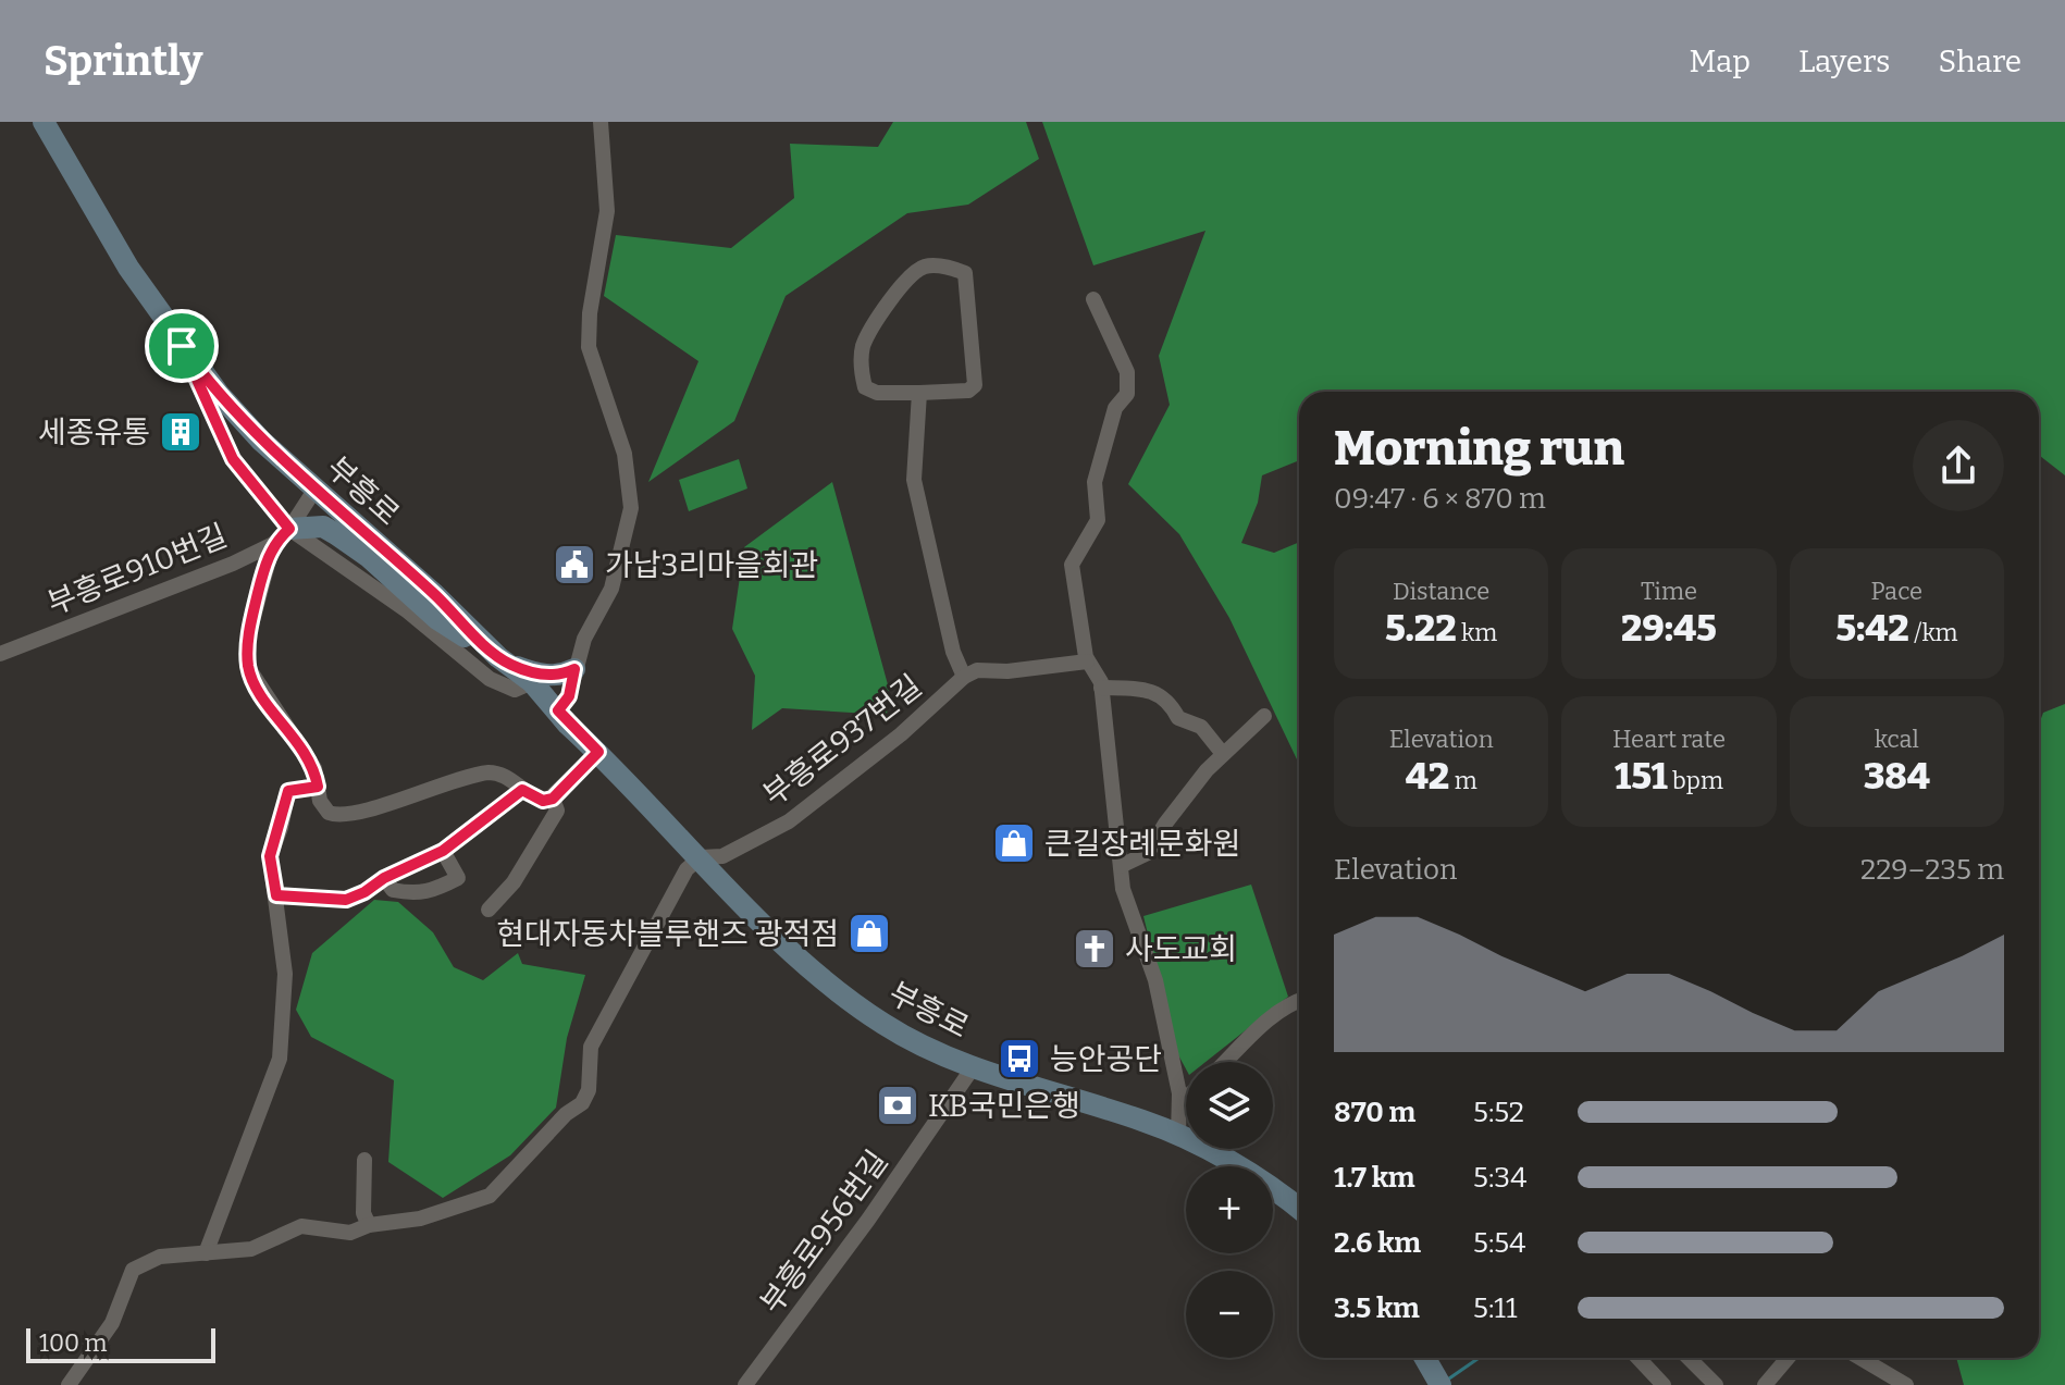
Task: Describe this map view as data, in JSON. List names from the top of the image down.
{
  "streets": {
    "main road": ["부흥로"],
    "street": ["부흥로910번길", "부흥로937번길", "부흥로956번길"]
  },
  "crossings": [
    ["부흥로", "부흥로937번길"],
    ["부흥로", "부흥로956번길"]
  ],
  "places": {
    "building": ["세종유통"],
    "public building": ["가납3리마을회관"],
    "shop": ["큰길장례문화원", "현대자동차블루핸즈 광적점"],
    "church": ["사도교회"],
    "bus stop": ["능안공단"],
    "bank": ["KB국민은행"]
  },
  "scale_bar": "100 m",
  "page": {
    "header": "Sprintly",
    "nav": ["Map", "Layers", "Share"],
    "heading": ["Morning run", "09:47 · 6 × 870 m"],
    "stats": [
      ["Distance", "5.22 km"],
      ["Time", "29:45"],
      ["Pace", "5:42 /km"],
      ["Elevation", "42 m"],
      ["Heart rate", "151 bpm"],
      ["kcal", "384"]
    ],
    "chart": ["Elevation", "229–235 m"],
    "map_buttons": ["+", "−"],
    "list": [
      {
        "name": "870 m",
        "note": "5:52"
      },
      {
        "name": "1.7 km",
        "note": "5:34"
      },
      {
        "name": "2.6 km",
        "note": "5:54"
      },
      {
        "name": "3.5 km",
        "note": "5:11"
      }
    ],
    "scale": "100 m"
  }
}
